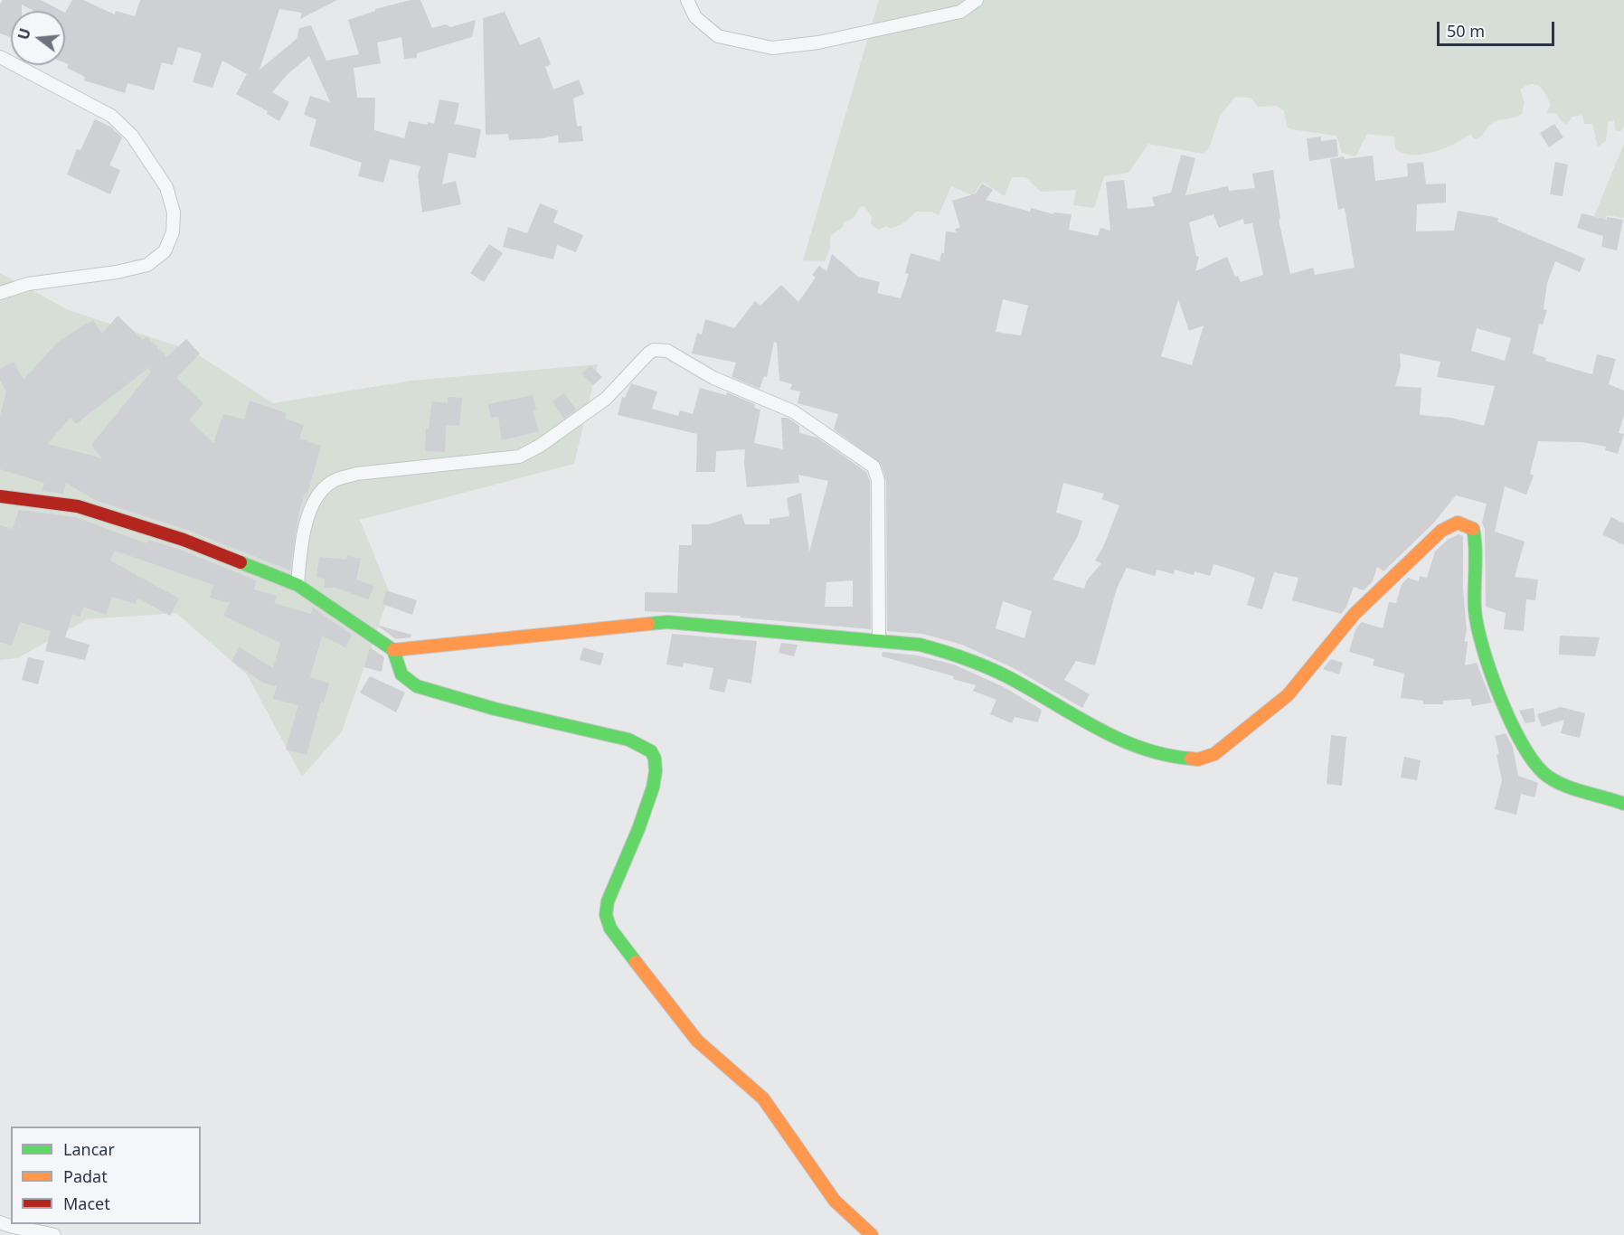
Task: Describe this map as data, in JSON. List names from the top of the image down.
{
  "legend": ["Lancar", "Padat", "Macet"],
  "scale_bar": "50 m",
  "north": "left"
}
